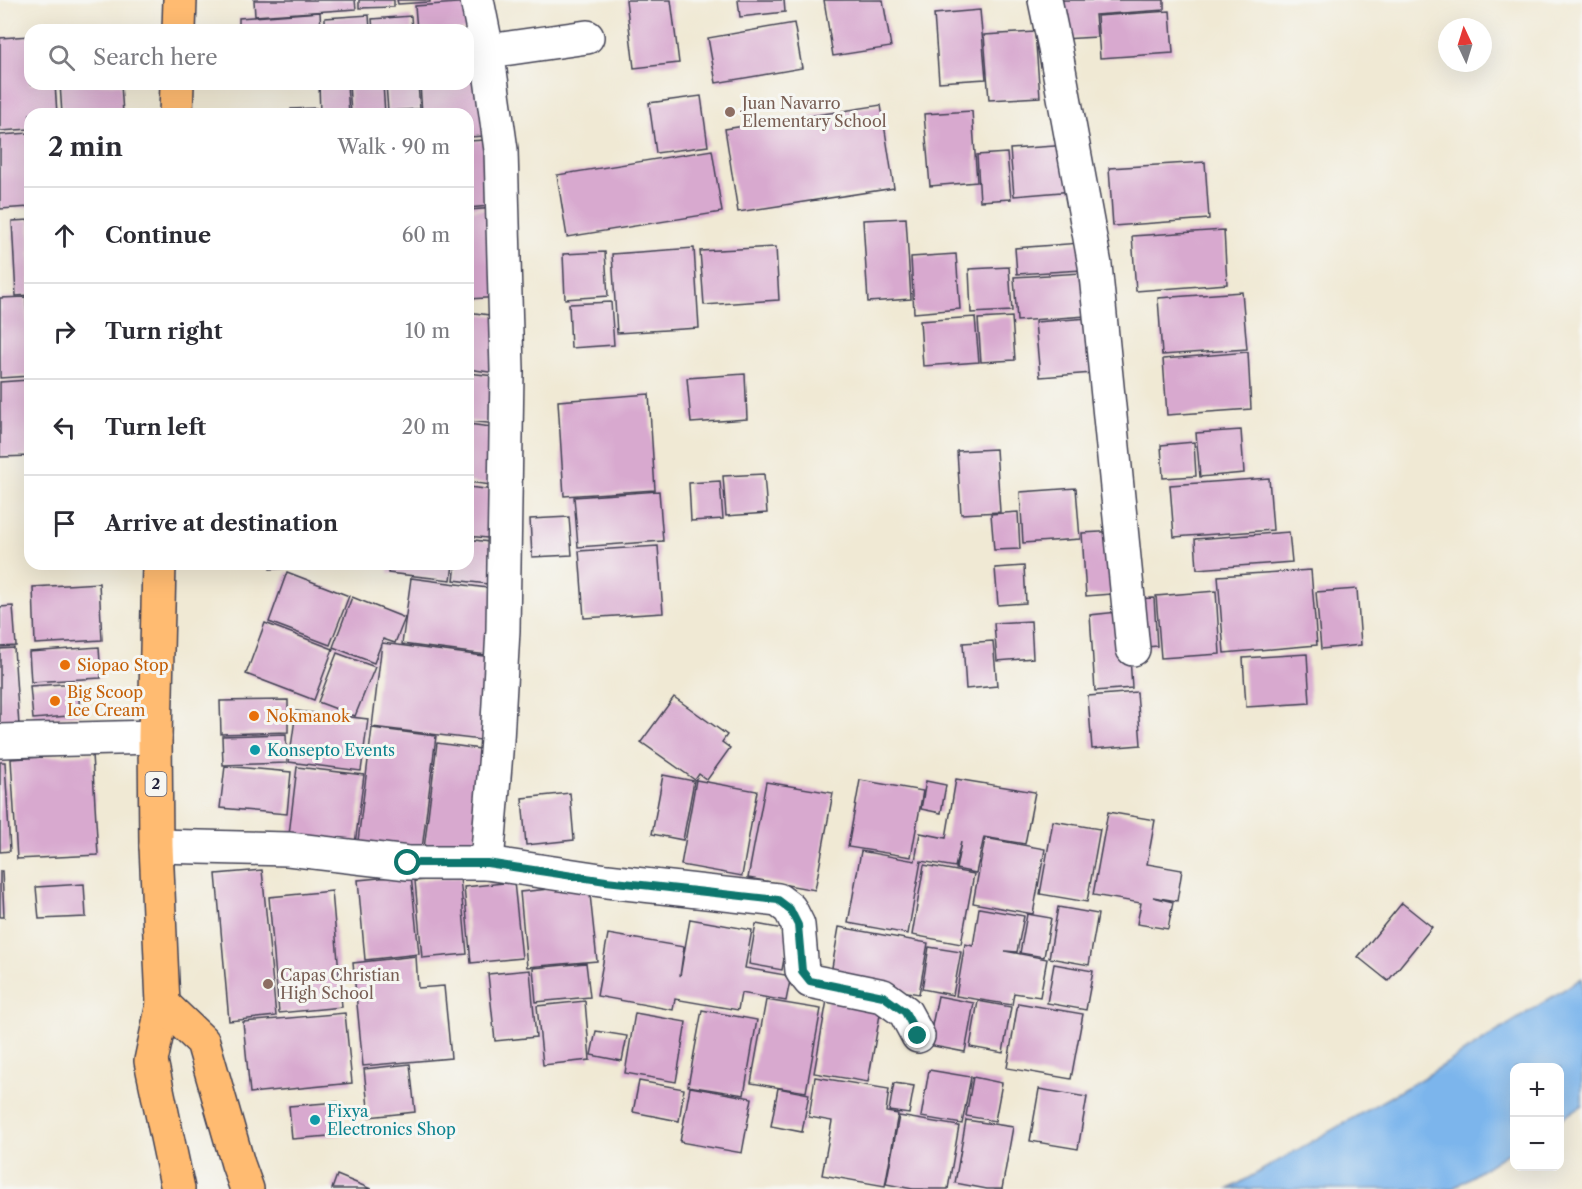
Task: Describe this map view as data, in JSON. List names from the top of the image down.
{
  "streets": {
    "highway": ["2"]
  },
  "places": [
    "Juan Navarro Elementary School",
    "Siopao Stop",
    "Big Scoop Ice Cream",
    "Nokmanok",
    "Konsepto Events",
    "Capas Christian High School",
    "Fixya Electronics Shop"
  ],
  "north": "top",
  "page": {
    "search": "Search here",
    "heading": ["2 min", "Walk · 90 m"],
    "list": [
      ["Continue", "60 m"],
      ["Turn right", "10 m"],
      ["Turn left", "20 m"],
      "Arrive at destination"
    ],
    "map_buttons": ["+", "−"]
  }
}
